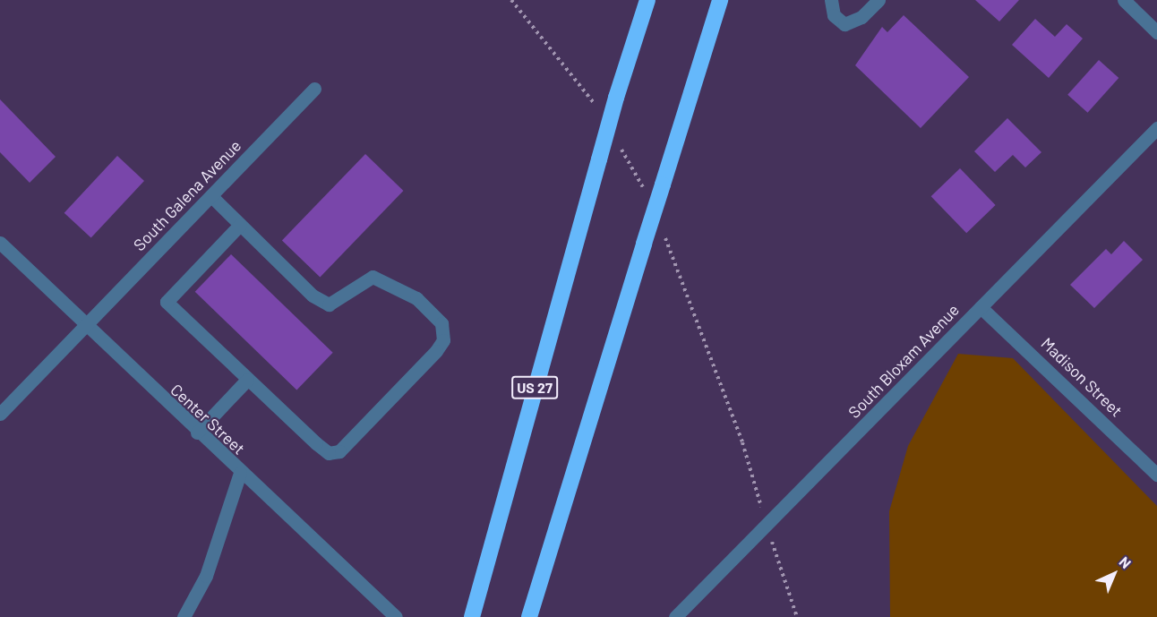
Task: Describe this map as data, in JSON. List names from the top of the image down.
{
  "streets": {
    "highway": ["US 27"],
    "street": [
      "South Galena Avenue",
      "South Bloxam Avenue",
      "Madison Street",
      "Center Street"
    ]
  },
  "crossings": [
    ["South Galena Avenue", "Center Street"],
    ["South Bloxam Avenue", "Madison Street"]
  ],
  "north": "top right"
}
